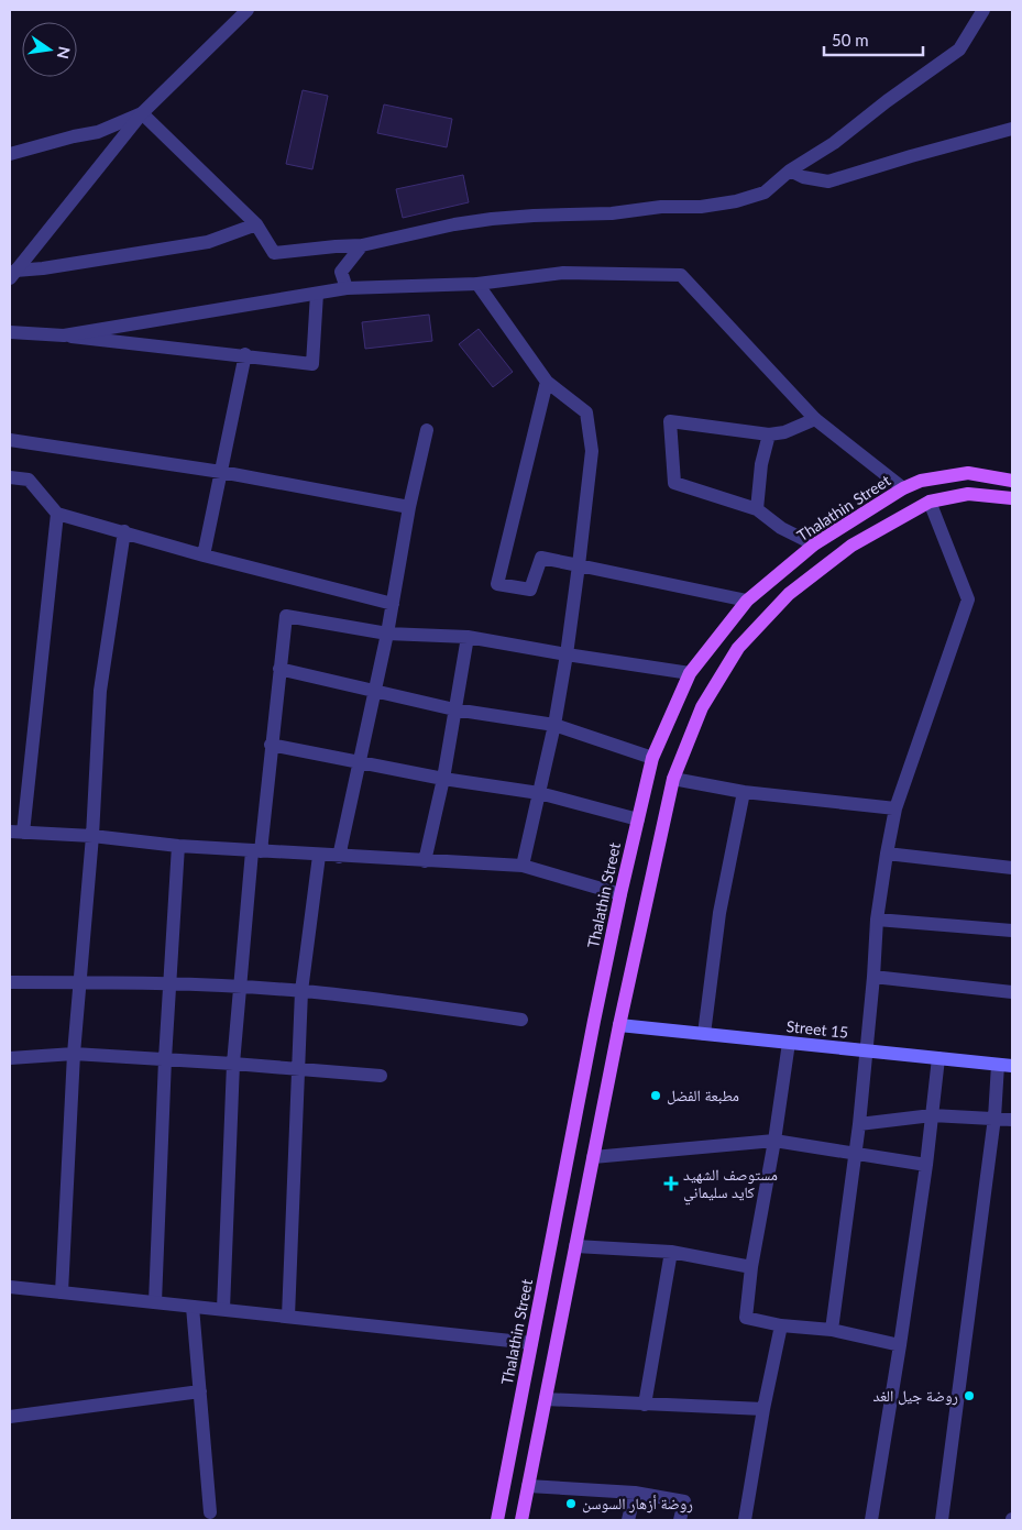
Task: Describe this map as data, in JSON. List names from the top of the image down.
{
  "streets": {
    "main road": ["Thalathin Street", "Street 15"]
  },
  "places": {
    "other": ["مطبعة الفضل", "روضة جيل الغد", "روضة أزهار السوسن"],
    "health": ["مستوصف الشهيد كايد سليماني"]
  },
  "scale_bar": "50 m",
  "north": "right"
}
